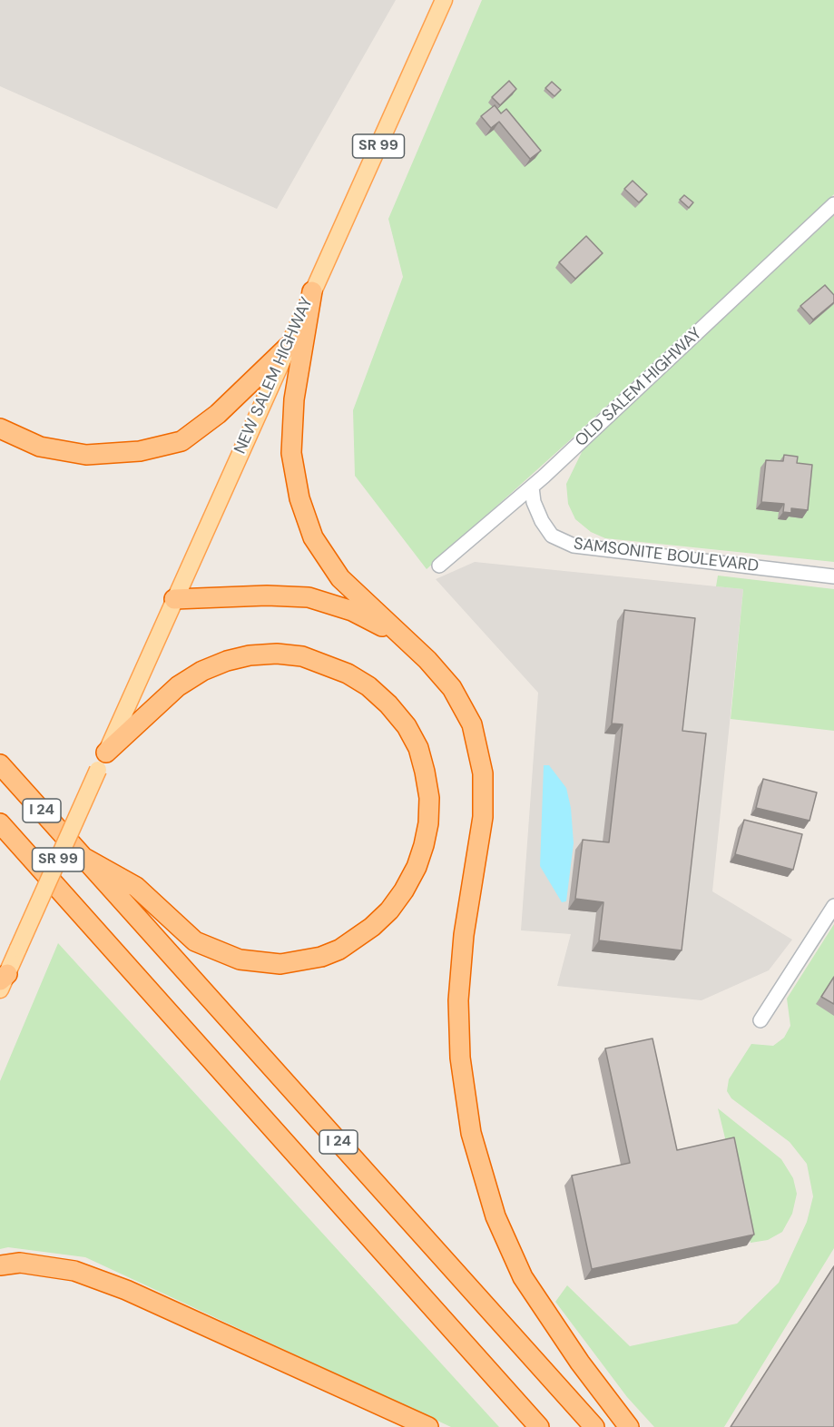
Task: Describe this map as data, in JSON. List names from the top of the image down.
{
  "streets": {
    "highway": ["I 24"],
    "main road": ["SR 99", "NEW SALEM HIGHWAY"],
    "street": ["OLD SALEM HIGHWAY", "SAMSONITE BOULEVARD"]
  },
  "crossings": [
    ["SR 99", "NEW SALEM HIGHWAY"],
    ["OLD SALEM HIGHWAY", "SAMSONITE BOULEVARD"]
  ]
}
